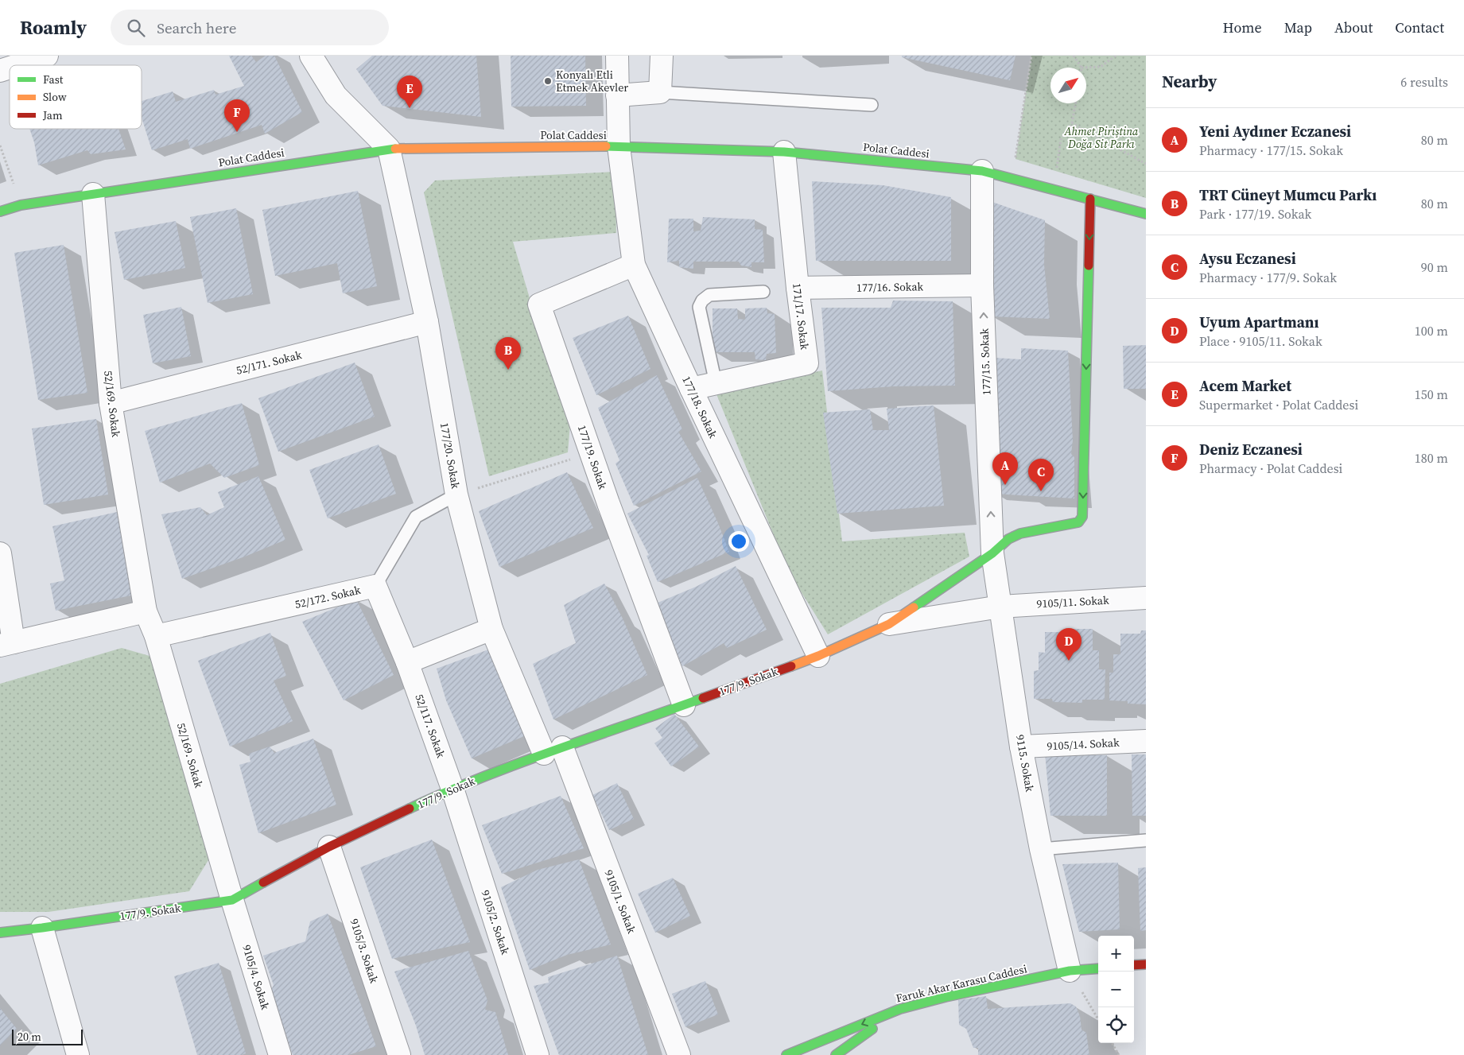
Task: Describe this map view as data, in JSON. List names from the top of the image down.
{
  "streets": {
    "main road": ["Polat Caddesi", "177/9. Sokak", "Faruk Akar Karasu Caddesi"],
    "street": [
      "177/16. Sokak",
      "171/17. Sokak",
      "177/15. Sokak",
      "52/171. Sokak",
      "52/169. Sokak",
      "177/18. Sokak",
      "177/20. Sokak",
      "177/19. Sokak",
      "52/172. Sokak",
      "9105/11. Sokak",
      "52/117. Sokak",
      "9105/14. Sokak",
      "9115. Sokak",
      "9105/1. Sokak",
      "9105/2. Sokak",
      "9105/3. Sokak",
      "9105/4. Sokak"
    ]
  },
  "crossings": [
    ["Polat Caddesi", "171/17. Sokak"],
    ["Polat Caddesi", "177/15. Sokak"],
    ["Polat Caddesi", "52/169. Sokak"],
    ["Polat Caddesi", "177/18. Sokak"],
    ["Polat Caddesi", "177/20. Sokak"],
    ["Polat Caddesi", "177/9. Sokak"],
    ["177/16. Sokak", "171/17. Sokak"],
    ["177/16. Sokak", "177/15. Sokak"],
    ["171/17. Sokak", "177/18. Sokak"],
    ["177/15. Sokak", "177/9. Sokak"],
    ["177/15. Sokak", "9115. Sokak"],
    ["52/171. Sokak", "52/169. Sokak"],
    ["52/171. Sokak", "177/20. Sokak"],
    ["52/169. Sokak", "52/172. Sokak"],
    ["52/169. Sokak", "177/9. Sokak"],
    ["52/169. Sokak", "9105/4. Sokak"],
    ["177/18. Sokak", "177/19. Sokak"],
    ["177/18. Sokak", "177/9. Sokak"],
    ["177/20. Sokak", "52/172. Sokak"],
    ["177/20. Sokak", "177/9. Sokak"],
    ["177/20. Sokak", "9105/1. Sokak"],
    ["177/19. Sokak", "177/9. Sokak"],
    ["52/172. Sokak", "52/117. Sokak"],
    ["9105/11. Sokak", "177/9. Sokak"],
    ["9105/11. Sokak", "9115. Sokak"],
    ["177/9. Sokak", "52/117. Sokak"],
    ["177/9. Sokak", "9115. Sokak"],
    ["177/9. Sokak", "9105/1. Sokak"],
    ["177/9. Sokak", "9105/2. Sokak"],
    ["177/9. Sokak", "9105/3. Sokak"],
    ["177/9. Sokak", "9105/4. Sokak"],
    ["52/117. Sokak", "9105/2. Sokak"],
    ["9105/14. Sokak", "9115. Sokak"],
    ["9115. Sokak", "Faruk Akar Karasu Caddesi"]
  ],
  "one_way": ["177/15. Sokak"],
  "parks": ["Ahmet Piriştina Doğa Sit Parkı"],
  "places": ["Konyalı Etli Etmek Akevler"],
  "legend": ["Fast", "Slow", "Jam"],
  "scale_bar": "20 m",
  "north": "top right",
  "page": {
    "header": "Roamly",
    "search": "Search here",
    "nav": [
      "Home",
      "Map",
      "About",
      "Contact"
    ],
    "heading": ["Nearby", "6 results"],
    "pins": [
      "E",
      "F",
      "B",
      "A",
      "C",
      "D"
    ],
    "list": [
      {
        "mark": "A",
        "name": "Yeni Aydıner Eczanesi",
        "note": "Pharmacy · 177/15. Sokak",
        "value": "80 m"
      },
      {
        "mark": "B",
        "name": "TRT Cüneyt Mumcu Parkı",
        "note": "Park · 177/19. Sokak",
        "value": "80 m"
      },
      {
        "mark": "C",
        "name": "Aysu Eczanesi",
        "note": "Pharmacy · 177/9. Sokak",
        "value": "90 m"
      },
      {
        "mark": "D",
        "name": "Uyum Apartmanı",
        "note": "Place · 9105/11. Sokak",
        "value": "100 m"
      },
      {
        "mark": "E",
        "name": "Acem Market",
        "note": "Supermarket · Polat Caddesi",
        "value": "150 m"
      },
      {
        "mark": "F",
        "name": "Deniz Eczanesi",
        "note": "Pharmacy · Polat Caddesi",
        "value": "180 m"
      }
    ],
    "map_buttons": ["+", "−"],
    "scale": "20 m"
  }
}
